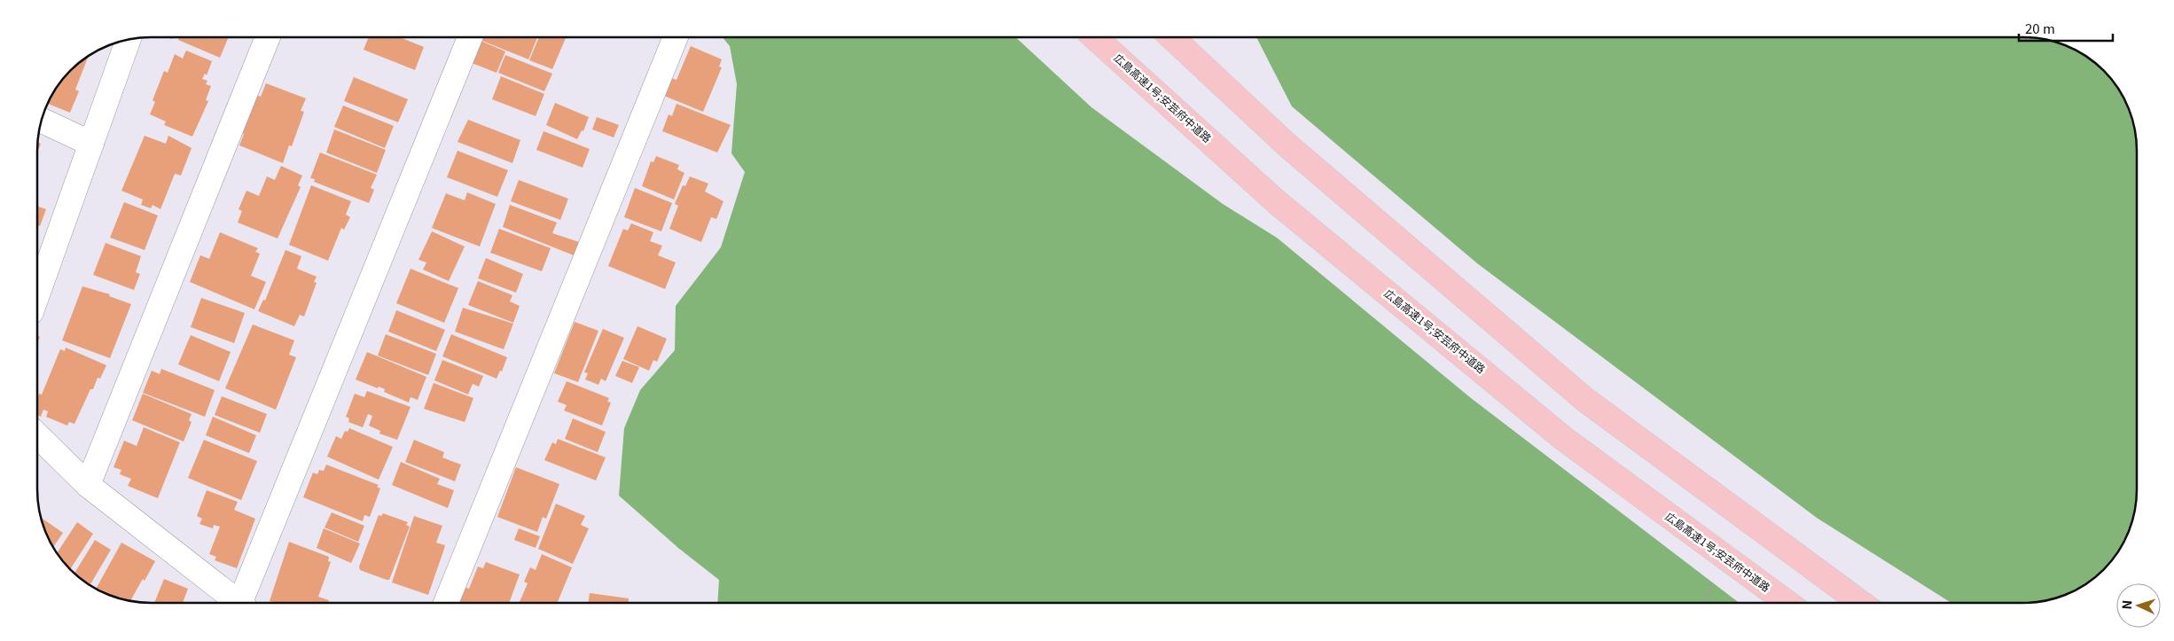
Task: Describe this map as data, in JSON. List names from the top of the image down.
{
  "streets": {
    "highway": ["広島高速1号;安芸府中道路"]
  },
  "scale_bar": "20 m",
  "north": "left"
}
